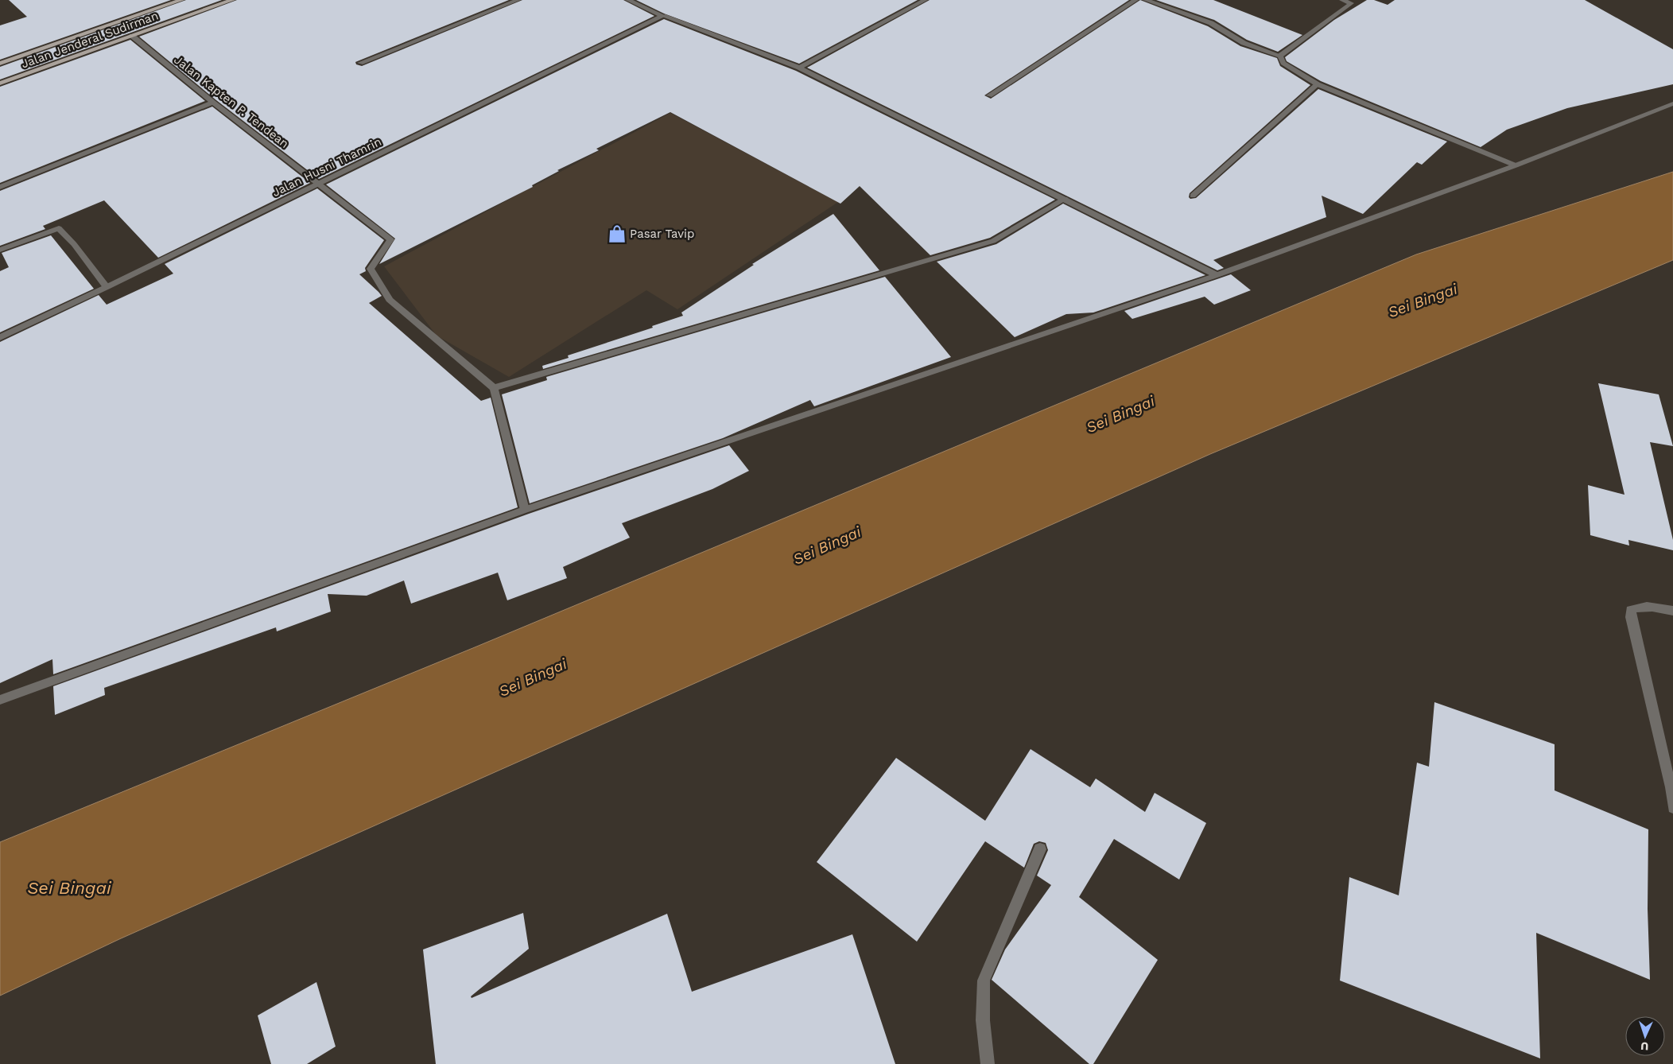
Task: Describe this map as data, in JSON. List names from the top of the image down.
{
  "streets": {
    "main road": ["Jalan Jenderal Sudirman"],
    "street": ["Jalan Kapten P. Tendean", "Jalan Husni Thamrin"]
  },
  "crossings": [
    ["Jalan Jenderal Sudirman", "Jalan Kapten P. Tendean"],
    ["Jalan Kapten P. Tendean", "Jalan Husni Thamrin"]
  ],
  "water": ["Sei Bingai"],
  "places": {
    "shop": ["Pasar Tavip"]
  },
  "north": "bottom"
}
